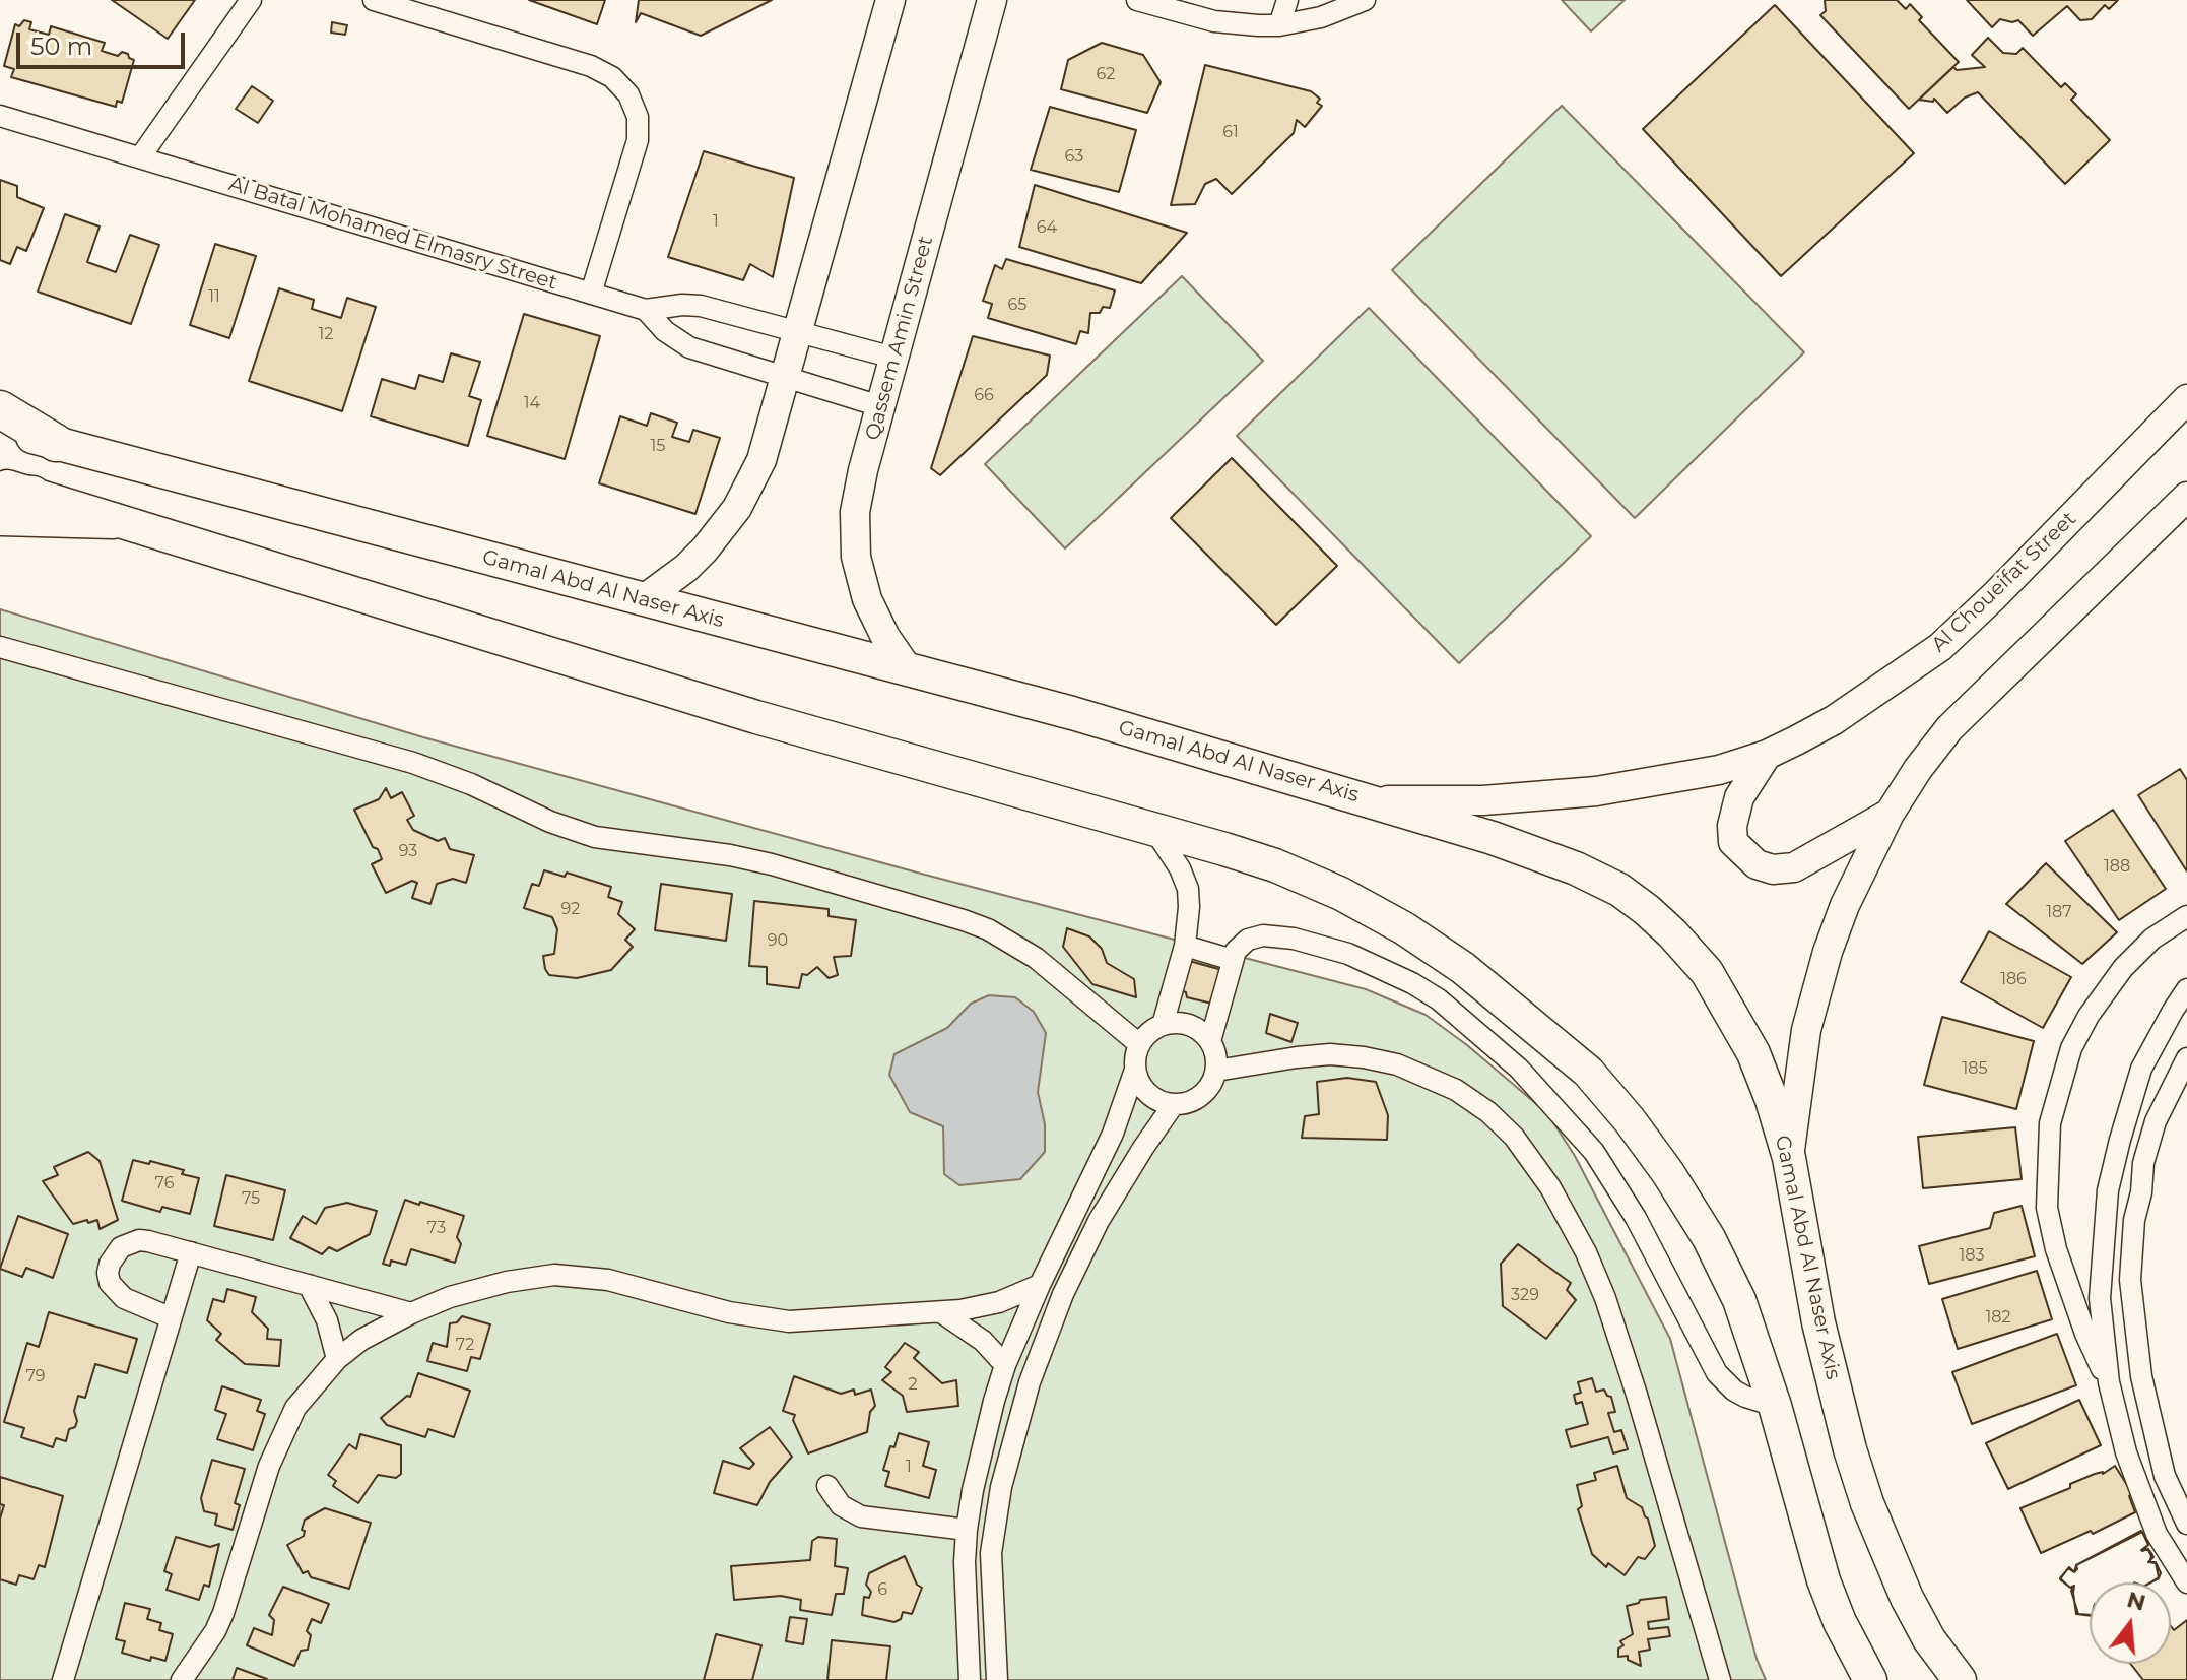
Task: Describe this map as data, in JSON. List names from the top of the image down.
{
  "streets": {
    "main road": ["Qassem Amin Street", "Al Choueifat Street", "Gamal Abd Al Naser Axis"],
    "street": ["Al Batal Mohamed Elmasry Street"]
  },
  "crossings": [
    ["Al Batal Mohamed Elmasry Street", "Qassem Amin Street"],
    ["Qassem Amin Street", "Gamal Abd Al Naser Axis"],
    ["Al Choueifat Street", "Gamal Abd Al Naser Axis"]
  ],
  "house_numbers": [
    "62",
    "61",
    "63",
    "1",
    "64",
    "11",
    "65",
    "12",
    "66",
    "14",
    "15",
    "93",
    "188",
    "92",
    "187",
    "90",
    "186",
    "185",
    "76",
    "75",
    "73",
    "183",
    "329",
    "182",
    "72",
    "79",
    "2",
    "1",
    "6"
  ],
  "scale_bar": "50 m",
  "north": "top"
}
